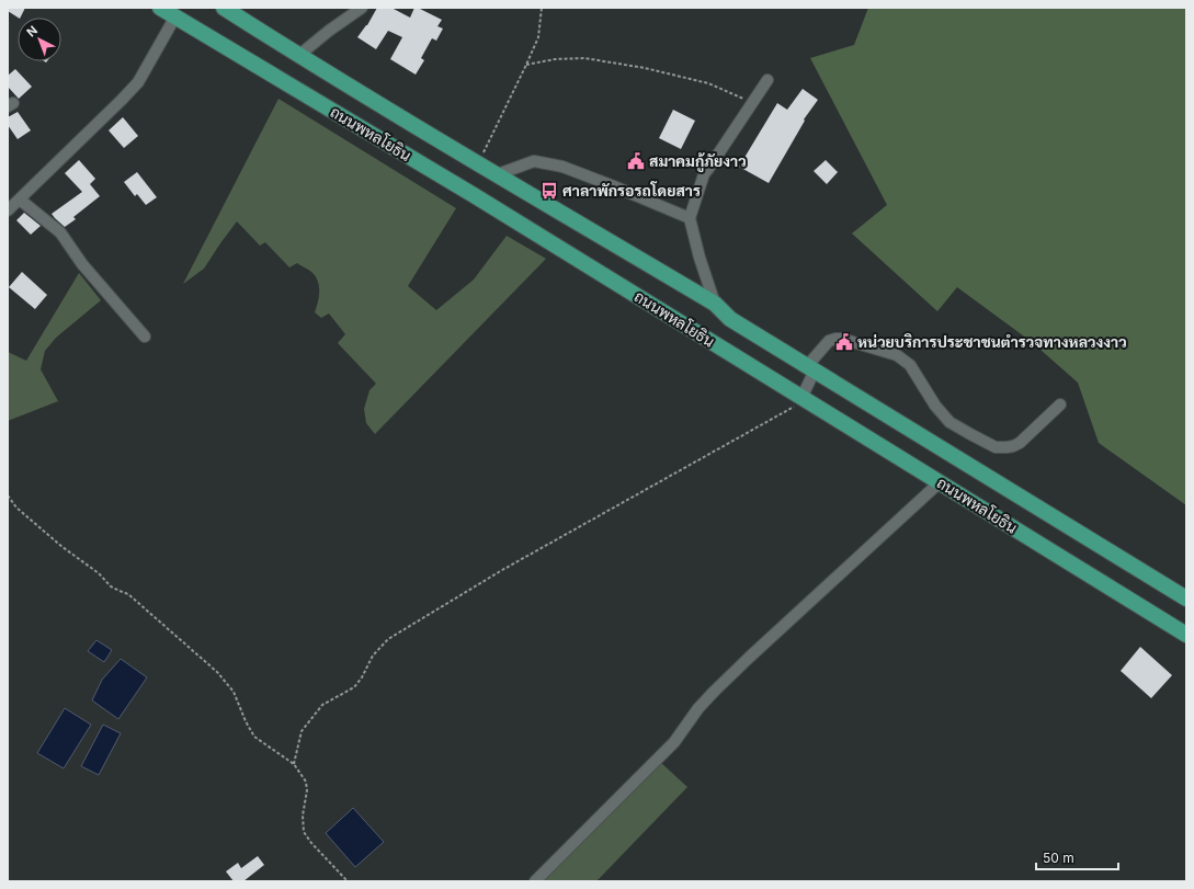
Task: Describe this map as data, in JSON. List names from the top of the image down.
{
  "streets": {
    "highway": ["ถนนพหลโยธิน"]
  },
  "places": {
    "public building": ["สมาคมกู้ภัยงาว", "หน่วยบริการประชาชนตำรวจทางหลวงงาว"],
    "bus stop": ["ศาลาพักรอรถโดยสาร"]
  },
  "scale_bar": "50 m",
  "north": "top left"
}
